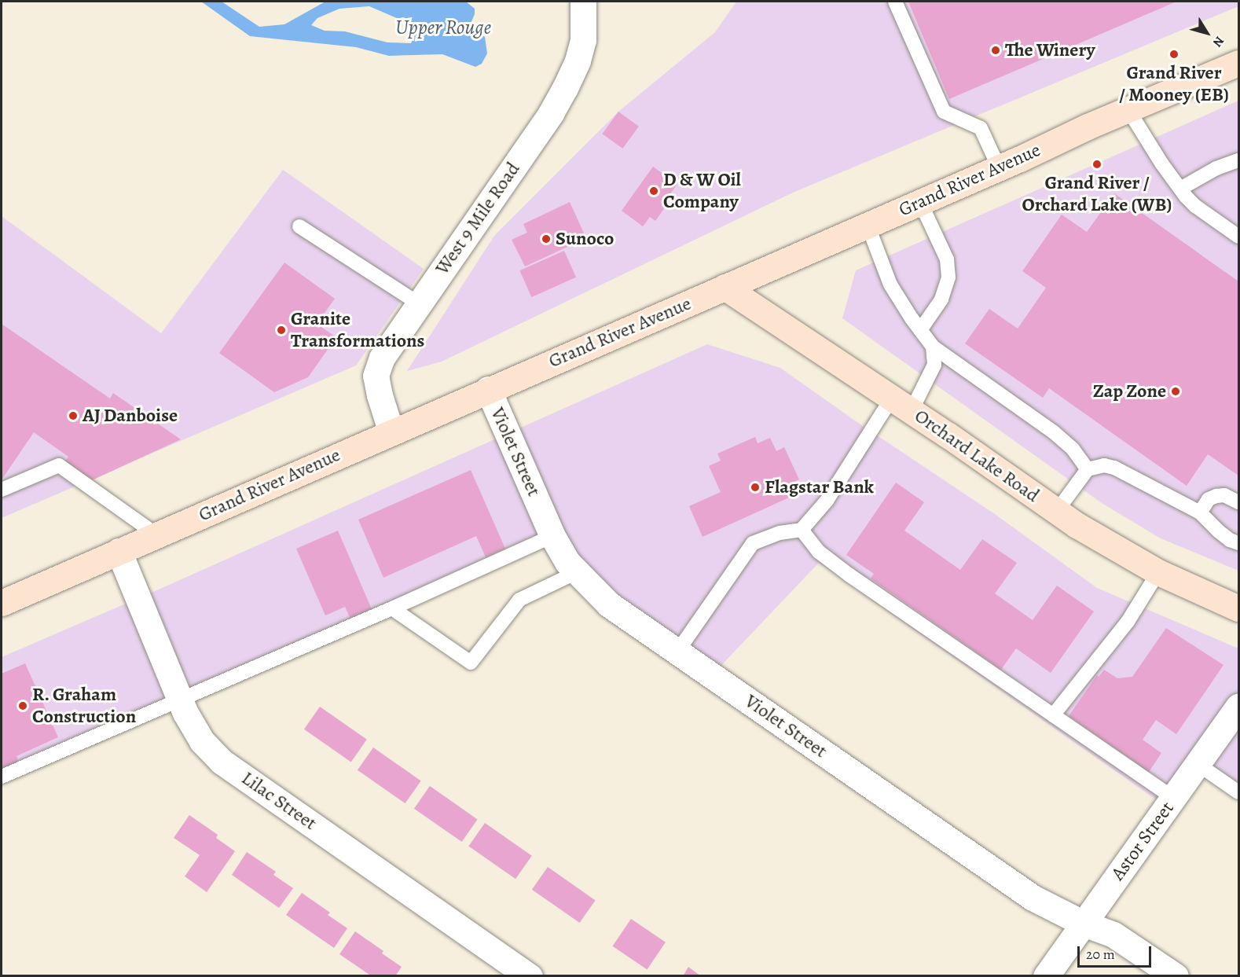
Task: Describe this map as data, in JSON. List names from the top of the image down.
{
  "streets": {
    "main road": ["Grand River Avenue", "Orchard Lake Road"],
    "street": [
      "West 9 Mile Road",
      "Violet Street",
      "Lilac Street",
      "Astor Street"
    ]
  },
  "crossings": [
    ["Grand River Avenue", "West 9 Mile Road"],
    ["Grand River Avenue", "Violet Street"],
    ["Grand River Avenue", "Orchard Lake Road"],
    ["Grand River Avenue", "Lilac Street"],
    ["Violet Street", "Astor Street"]
  ],
  "water": ["Upper Rouge"],
  "places": [
    "The Winery",
    "Grand River / Mooney (EB)",
    "Grand River / Orchard Lake (WB)",
    "D & W Oil Company",
    "Sunoco",
    "Granite Transformations",
    "Zap Zone",
    "AJ Danboise",
    "Flagstar Bank",
    "R. Graham Construction"
  ],
  "scale_bar": "20 m",
  "north": "bottom right"
}
